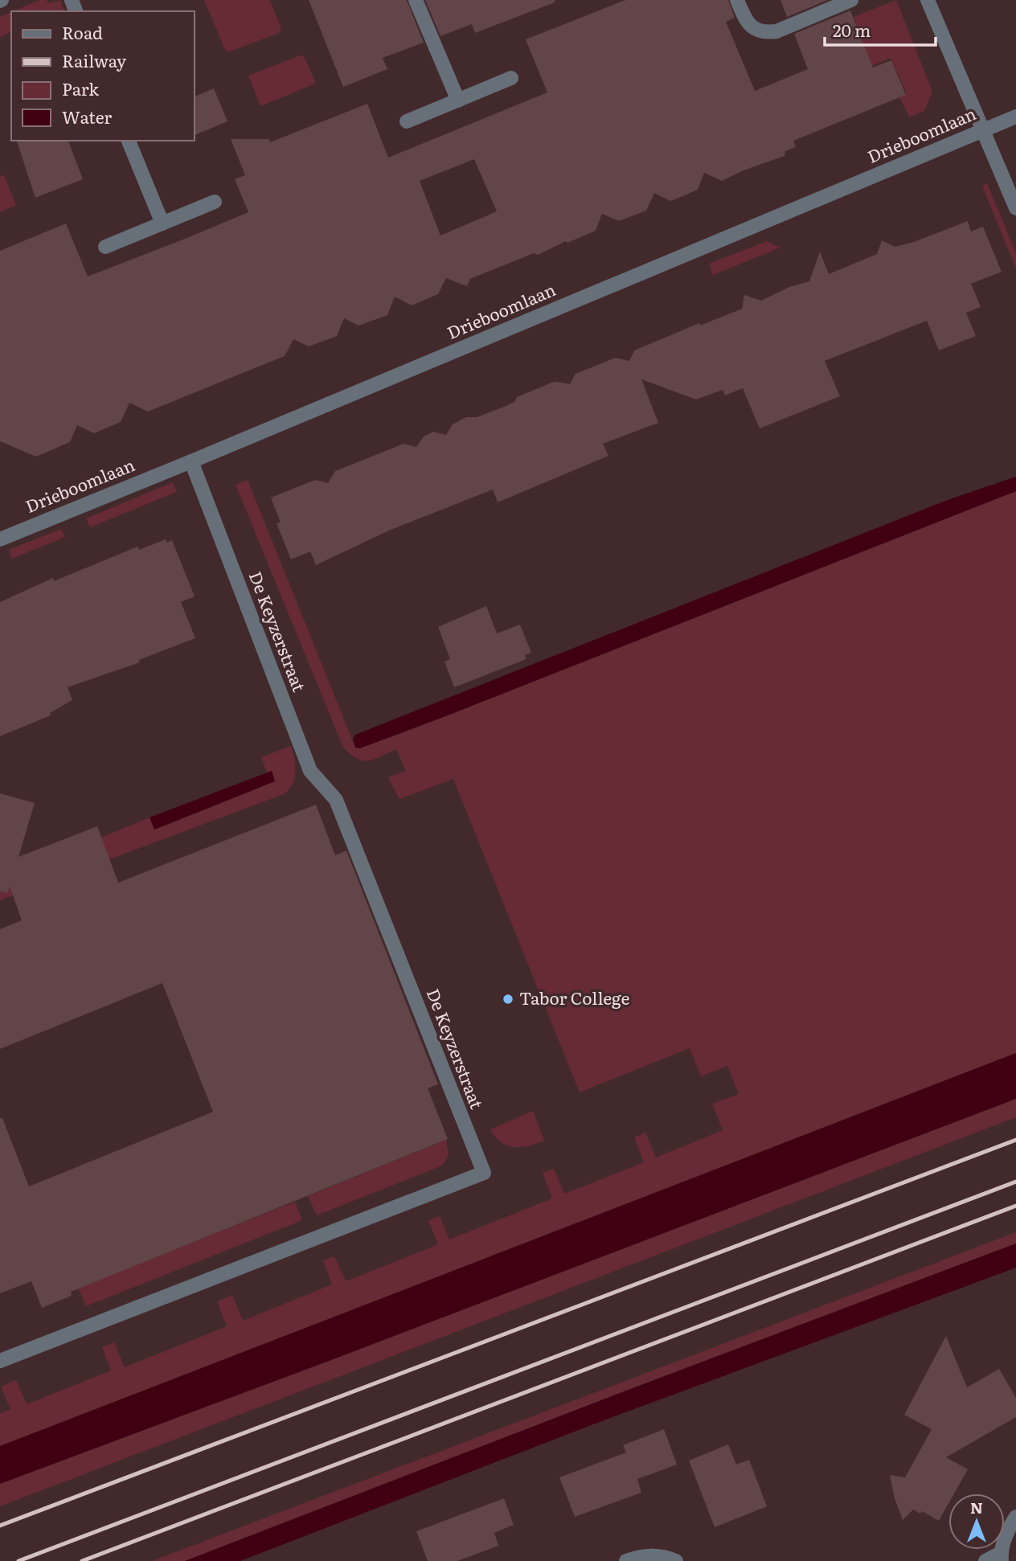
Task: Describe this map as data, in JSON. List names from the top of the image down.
{
  "streets": {
    "street": ["Drieboomlaan", "De Keyzerstraat"]
  },
  "crossings": [
    ["Drieboomlaan", "De Keyzerstraat"]
  ],
  "places": ["Tabor College"],
  "legend": [
    "Road",
    "Railway",
    "Park",
    "Water"
  ],
  "scale_bar": "20 m",
  "north": "top"
}
